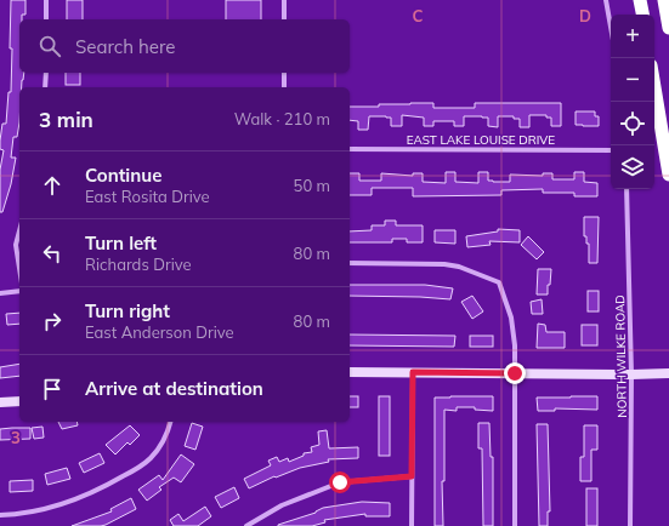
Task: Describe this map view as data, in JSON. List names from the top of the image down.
{
  "streets": {
    "street": ["EAST LAKE LOUISE DRIVE", "NORTH WILKE ROAD"]
  },
  "page": {
    "map_buttons": ["+", "−"],
    "search": "Search here",
    "heading": ["3 min", "Walk · 210 m"],
    "list": [
      ["Continue", "East Rosita Drive", "50 m"],
      ["Turn left", "Richards Drive", "80 m"],
      ["Turn right", "East Anderson Drive", "80 m"],
      "Arrive at destination"
    ]
  },
  "grid": {
    "columns": ["C", "D"],
    "rows": ["3"]
  }
}
